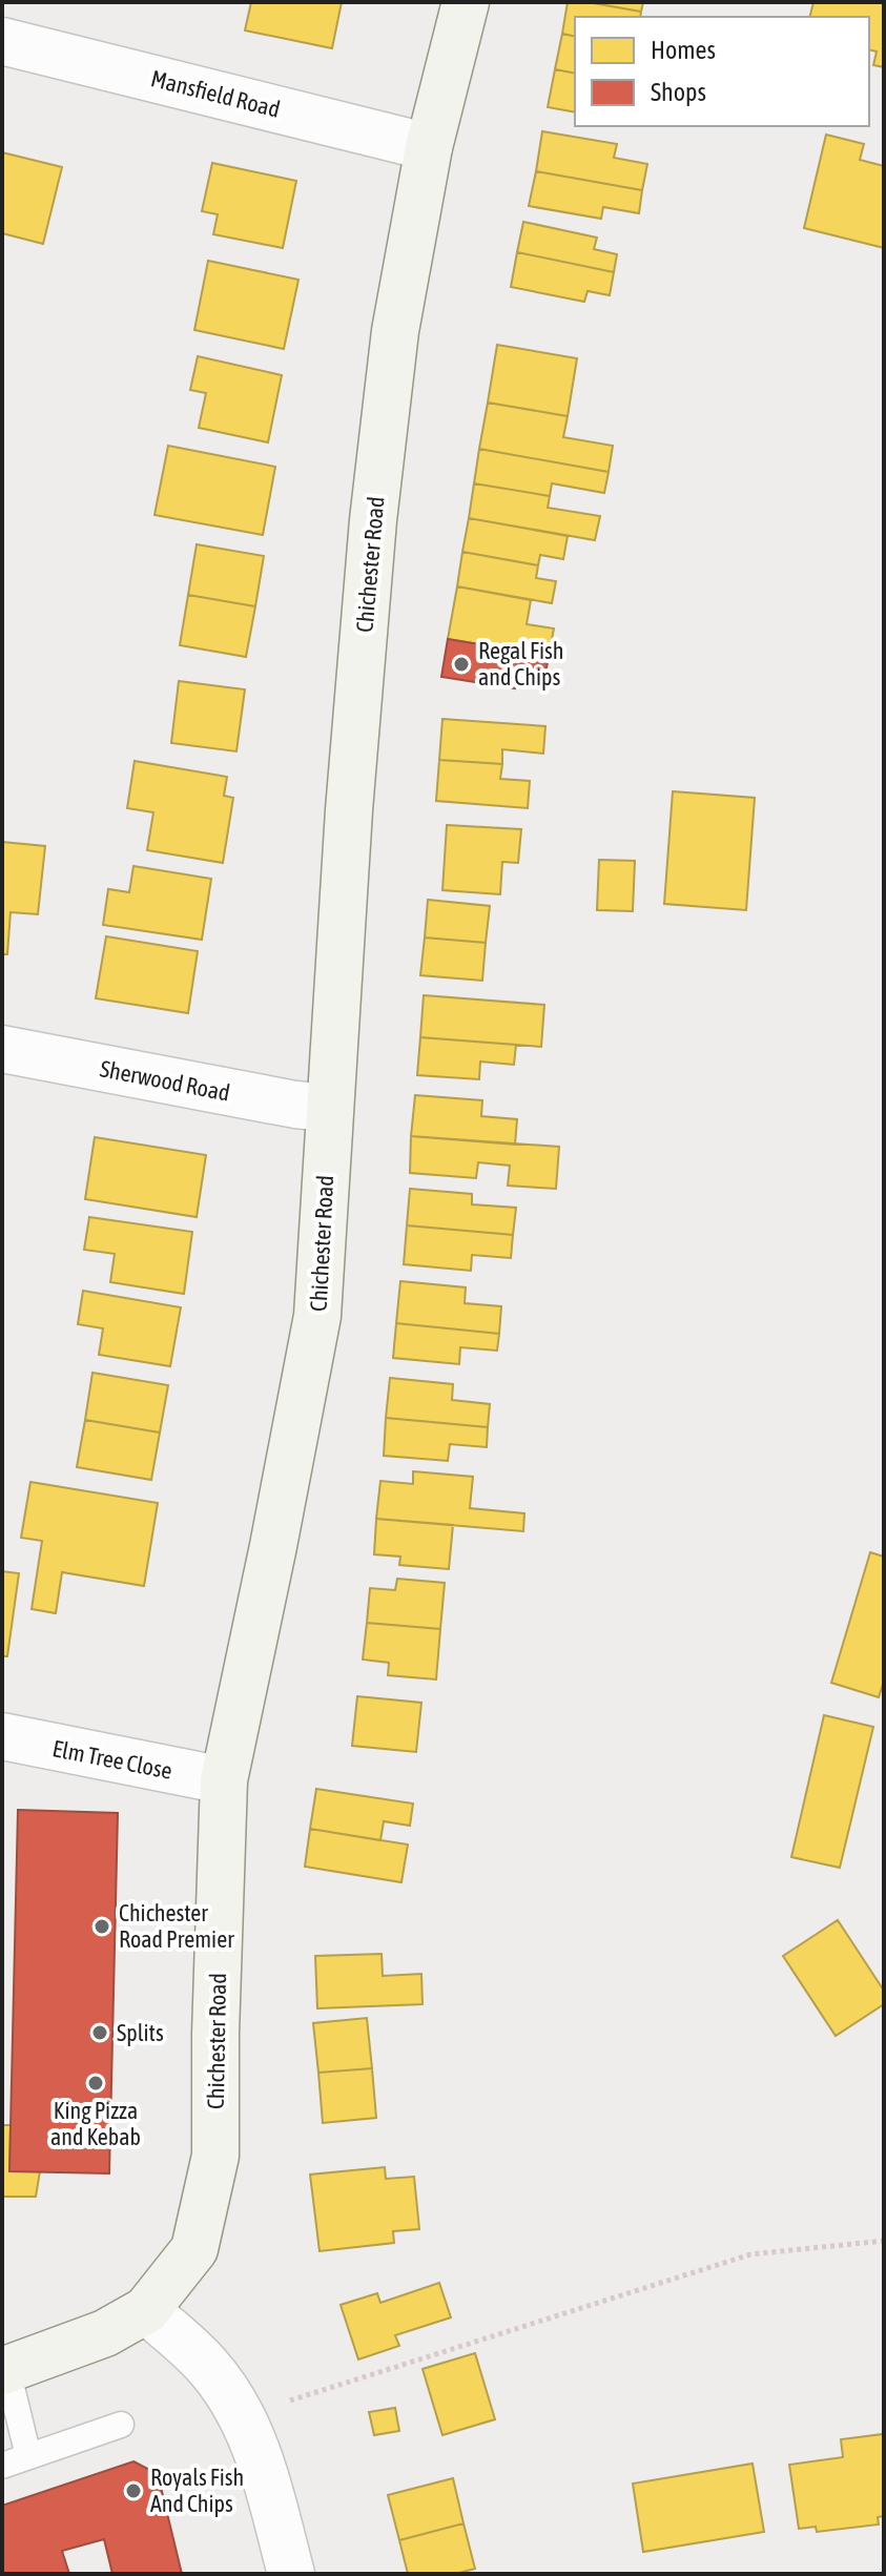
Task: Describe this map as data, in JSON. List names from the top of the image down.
{
  "streets": {
    "main road": ["Chichester Road"],
    "street": ["Mansfield Road", "Sherwood Road", "Elm Tree Close"]
  },
  "crossings": [
    ["Mansfield Road", "Chichester Road"],
    ["Chichester Road", "Sherwood Road"],
    ["Chichester Road", "Elm Tree Close"]
  ],
  "places": [
    "Regal Fish and Chips",
    "Chichester Road Premier",
    "Splits",
    "King Pizza and Kebab",
    "Royals Fish And Chips"
  ],
  "legend": ["Homes", "Shops"]
}
